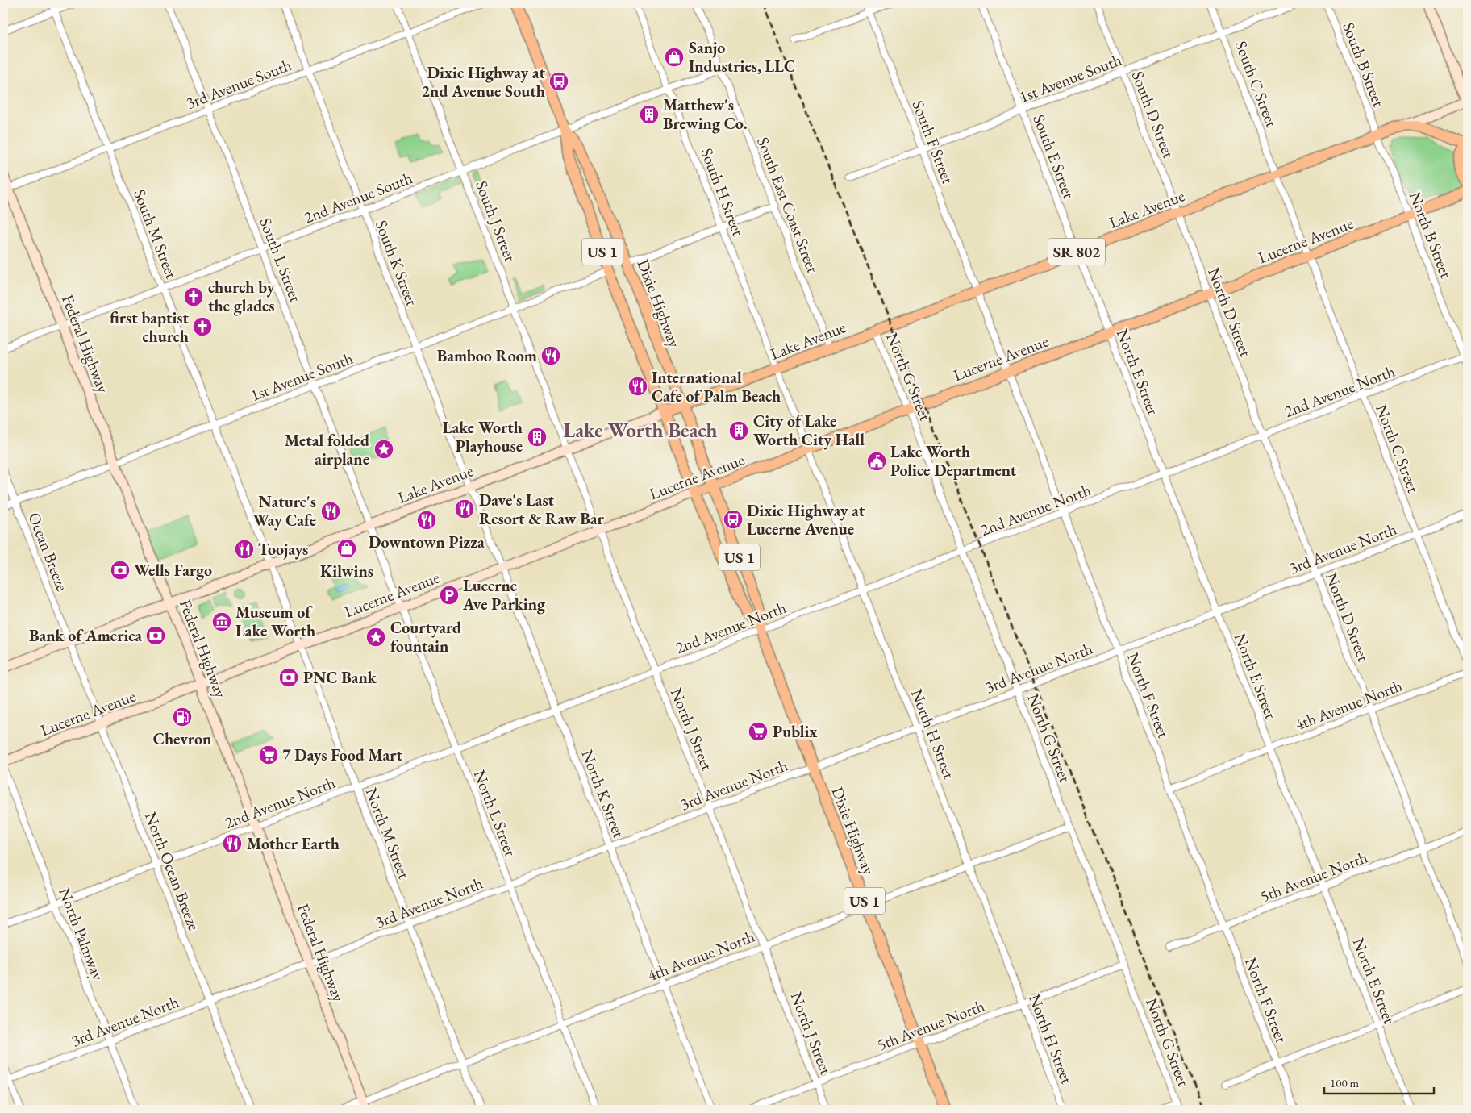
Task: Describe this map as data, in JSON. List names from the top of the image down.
{
  "streets": {
    "main road": [
      "Lake Avenue",
      "Lucerne Avenue",
      "US 1",
      "SR 802",
      "Dixie Highway",
      "Federal Highway"
    ],
    "street": [
      "South B Street",
      "1st Avenue South",
      "3rd Avenue South",
      "South C Street",
      "South D Street",
      "South F Street",
      "South E Street",
      "South H Street",
      "2nd Avenue South",
      "South East Coast Street",
      "South J Street",
      "South M Street",
      "North B Street",
      "South L Street",
      "South K Street",
      "North D Street",
      "North E Street",
      "North G Street",
      "2nd Avenue North",
      "North C Street",
      "3rd Avenue North",
      "Ocean Breeze",
      "North F Street",
      "4th Avenue North",
      "North J Street",
      "North H Street",
      "North K Street",
      "North L Street",
      "North M Street",
      "North Ocean Breeze",
      "5th Avenue North",
      "North Palmway"
    ]
  },
  "crossings": [
    ["South B Street", "Lake Avenue"],
    ["South B Street", "North B Street"],
    ["1st Avenue South", "South C Street"],
    ["1st Avenue South", "South D Street"],
    ["1st Avenue South", "South F Street"],
    ["1st Avenue South", "South E Street"],
    ["1st Avenue South", "South J Street"],
    ["1st Avenue South", "South M Street"],
    ["1st Avenue South", "South L Street"],
    ["1st Avenue South", "South K Street"],
    ["1st Avenue South", "Dixie Highway"],
    ["1st Avenue South", "Federal Highway"],
    ["1st Avenue South", "Ocean Breeze"],
    ["3rd Avenue South", "South J Street"],
    ["3rd Avenue South", "South M Street"],
    ["3rd Avenue South", "South L Street"],
    ["3rd Avenue South", "South K Street"],
    ["3rd Avenue South", "Federal Highway"],
    ["South C Street", "Lake Avenue"],
    ["South C Street", "North C Street"],
    ["South D Street", "Lake Avenue"],
    ["South D Street", "North D Street"],
    ["South F Street", "Lake Avenue"],
    ["South F Street", "North F Street"],
    ["South E Street", "Lake Avenue"],
    ["South E Street", "North E Street"],
    ["South H Street", "2nd Avenue South"],
    ["South H Street", "Lake Avenue"],
    ["South H Street", "North H Street"],
    ["2nd Avenue South", "South East Coast Street"],
    ["2nd Avenue South", "South J Street"],
    ["2nd Avenue South", "South M Street"],
    ["2nd Avenue South", "South L Street"],
    ["2nd Avenue South", "South K Street"],
    ["2nd Avenue South", "Dixie Highway"],
    ["2nd Avenue South", "Federal Highway"],
    ["South East Coast Street", "Lake Avenue"],
    ["Lake Avenue", "South J Street"],
    ["Lake Avenue", "South M Street"],
    ["Lake Avenue", "North B Street"],
    ["Lake Avenue", "South L Street"],
    ["Lake Avenue", "South K Street"],
    ["Lake Avenue", "Dixie Highway"],
    ["Lake Avenue", "North D Street"],
    ["Lake Avenue", "Federal Highway"],
    ["Lake Avenue", "North E Street"],
    ["Lake Avenue", "North G Street"],
    ["Lake Avenue", "North C Street"],
    ["Lake Avenue", "Ocean Breeze"],
    ["Lake Avenue", "North F Street"],
    ["Lake Avenue", "North J Street"],
    ["Lake Avenue", "North H Street"],
    ["Lake Avenue", "North K Street"],
    ["Lake Avenue", "North L Street"],
    ["Lake Avenue", "North M Street"],
    ["Lake Avenue", "North Ocean Breeze"],
    ["South J Street", "North J Street"],
    ["South M Street", "North M Street"],
    ["North B Street", "Lucerne Avenue"],
    ["North B Street", "2nd Avenue North"],
    ["Lucerne Avenue", "Dixie Highway"],
    ["Lucerne Avenue", "North D Street"],
    ["Lucerne Avenue", "Federal Highway"],
    ["Lucerne Avenue", "North E Street"],
    ["Lucerne Avenue", "North G Street"],
    ["Lucerne Avenue", "North C Street"],
    ["Lucerne Avenue", "North F Street"],
    ["Lucerne Avenue", "North J Street"],
    ["Lucerne Avenue", "North H Street"],
    ["Lucerne Avenue", "North K Street"],
    ["Lucerne Avenue", "North L Street"],
    ["Lucerne Avenue", "North M Street"],
    ["Lucerne Avenue", "North Ocean Breeze"],
    ["South L Street", "North L Street"],
    ["South K Street", "North K Street"],
    ["Dixie Highway", "2nd Avenue North"],
    ["Dixie Highway", "3rd Avenue North"],
    ["Dixie Highway", "4th Avenue North"],
    ["Dixie Highway", "5th Avenue North"],
    ["North D Street", "2nd Avenue North"],
    ["North D Street", "3rd Avenue North"],
    ["North D Street", "4th Avenue North"],
    ["North D Street", "5th Avenue North"],
    ["Federal Highway", "2nd Avenue North"],
    ["Federal Highway", "3rd Avenue North"],
    ["Federal Highway", "4th Avenue North"],
    ["North E Street", "2nd Avenue North"],
    ["North E Street", "3rd Avenue North"],
    ["North E Street", "4th Avenue North"],
    ["North E Street", "5th Avenue North"],
    ["North G Street", "2nd Avenue North"],
    ["North G Street", "3rd Avenue North"],
    ["North G Street", "4th Avenue North"],
    ["North G Street", "5th Avenue North"],
    ["2nd Avenue North", "North C Street"],
    ["2nd Avenue North", "North F Street"],
    ["2nd Avenue North", "North J Street"],
    ["2nd Avenue North", "North H Street"],
    ["2nd Avenue North", "North K Street"],
    ["2nd Avenue North", "North L Street"],
    ["2nd Avenue North", "North M Street"],
    ["2nd Avenue North", "North Ocean Breeze"],
    ["2nd Avenue North", "North Palmway"],
    ["North C Street", "3rd Avenue North"],
    ["3rd Avenue North", "North F Street"],
    ["3rd Avenue North", "North J Street"],
    ["3rd Avenue North", "North H Street"],
    ["3rd Avenue North", "North K Street"],
    ["3rd Avenue North", "North L Street"],
    ["3rd Avenue North", "North M Street"],
    ["3rd Avenue North", "North Ocean Breeze"],
    ["3rd Avenue North", "North Palmway"],
    ["Ocean Breeze", "North Ocean Breeze"],
    ["North F Street", "4th Avenue North"],
    ["North F Street", "5th Avenue North"],
    ["4th Avenue North", "North J Street"],
    ["4th Avenue North", "North H Street"],
    ["4th Avenue North", "North K Street"],
    ["4th Avenue North", "North L Street"],
    ["4th Avenue North", "North M Street"],
    ["North J Street", "5th Avenue North"],
    ["North H Street", "5th Avenue North"]
  ],
  "districts": ["Lake Worth Beach"],
  "places": {
    "shop": ["Sanjo Industries, LLC", "Kilwins"],
    "bus stop": ["Dixie Highway at 2nd Avenue South", "Dixie Highway at Lucerne Avenue"],
    "building": ["Matthew's Brewing Co.", "City of Lake Worth City Hall", "Lake Worth Playhouse"],
    "church": ["church by the glades", "first baptist church"],
    "restaurant": [
      "Bamboo Room",
      "International Cafe of Palm Beach",
      "Dave's Last Resort & Raw Bar",
      "Nature's Way Cafe",
      "Downtown Pizza",
      "Toojays",
      "Mother Earth"
    ],
    "place": ["Metal folded airplane", "Courtyard fountain"],
    "public building": ["Lake Worth Police Department"],
    "bank": ["Wells Fargo", "Bank of America", "PNC Bank"],
    "parking": ["Lucerne Ave Parking"],
    "museum": ["Museum of Lake Worth"],
    "fuel station": ["Chevron"],
    "supermarket": ["Publix", "7 Days Food Mart"]
  },
  "scale_bar": "100 m"
}
